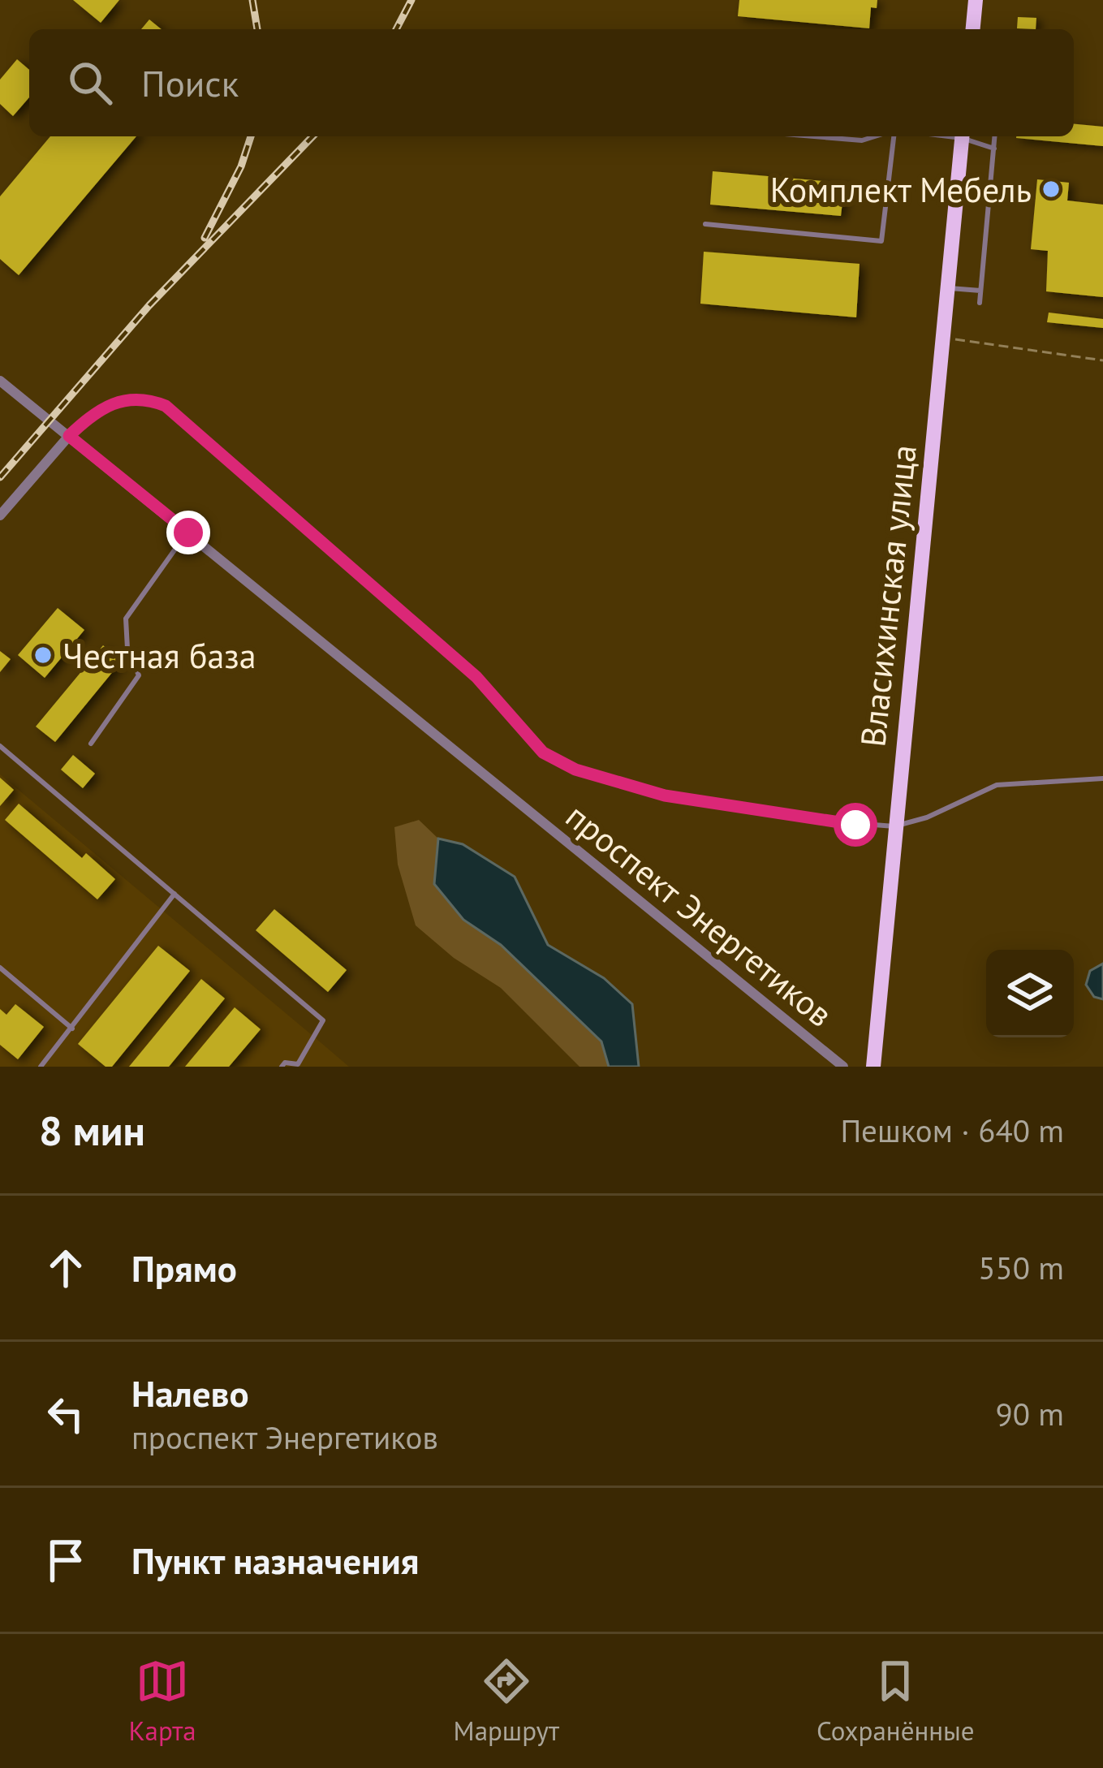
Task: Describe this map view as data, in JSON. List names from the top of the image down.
{
  "streets": {
    "highway": ["Власихинская улица"],
    "street": ["проспект Энергетиков"]
  },
  "places": ["Комплект Мебель", "Честная база"],
  "page": {
    "search": "Поиск",
    "heading": ["8 мин", "Пешком · 640 m"],
    "list": [
      ["Прямо", "550 m"],
      ["Налево", "проспект Энергетиков", "90 m"],
      "Пункт назначения"
    ],
    "nav": ["Карта", "Маршрут", "Сохранённые"]
  }
}
